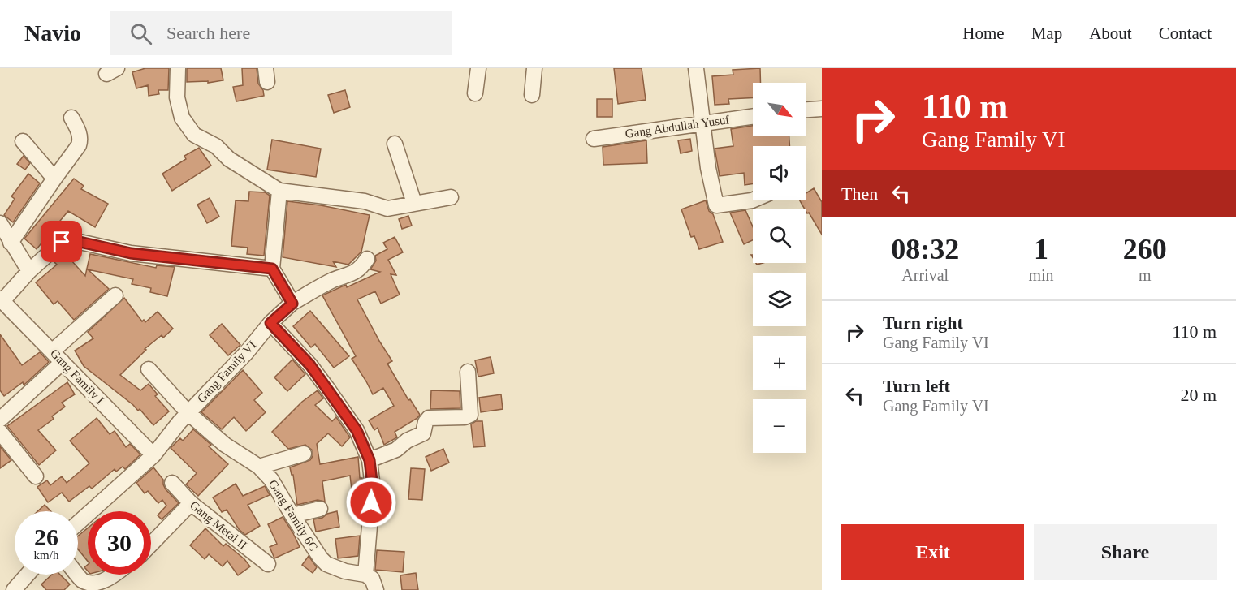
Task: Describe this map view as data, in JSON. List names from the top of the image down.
{
  "streets": {
    "street": [
      "Gang Abdullah Yusuf",
      "Gang Family VI",
      "Gang Family I",
      "Gang Family 6C",
      "Gang Metal II"
    ]
  },
  "crossings": [
    ["Gang Family VI", "Gang Family I"],
    ["Gang Family VI", "Gang Family 6C"]
  ],
  "north": "bottom right",
  "page": {
    "header": "Navio",
    "search": "Search here",
    "nav": [
      "Home",
      "Map",
      "About",
      "Contact"
    ],
    "turn": ["110 m", "Gang Family VI"],
    "map_buttons": ["+", "−"],
    "then": "Then",
    "eta": [
      "08:32",
      "Arrival",
      "1",
      "min",
      "260",
      "m"
    ],
    "list": [
      {
        "name": "Turn right",
        "note": "Gang Family VI",
        "value": "110 m"
      },
      {
        "name": "Turn left",
        "note": "Gang Family VI",
        "value": "20 m"
      }
    ],
    "speed": "26 km/h",
    "limit": "30",
    "buttons": ["Exit", "Share"]
  }
}
